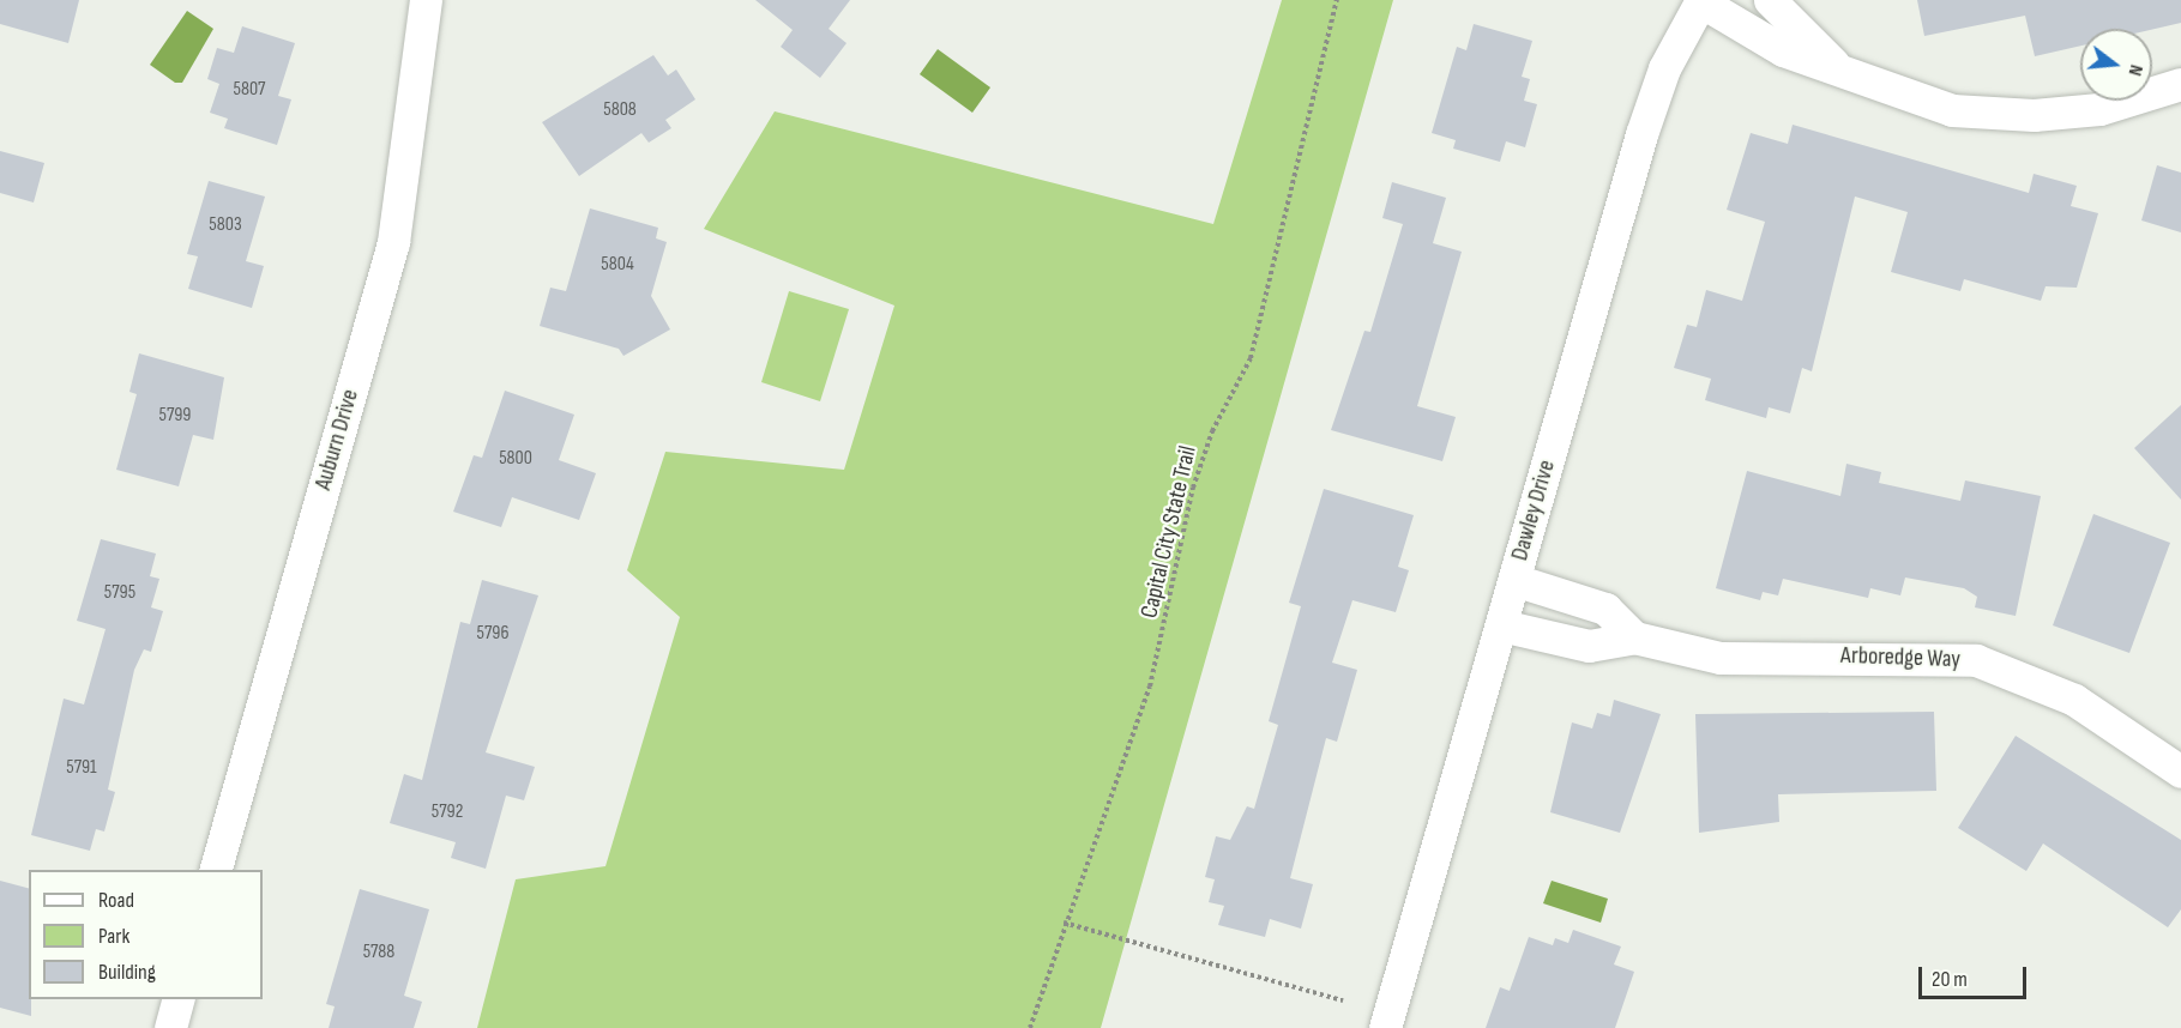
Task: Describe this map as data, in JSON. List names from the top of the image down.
{
  "streets": {
    "street": ["Auburn Drive", "Dawley Drive", "Arboredge Way"],
    "path": ["Capital City State Trail"]
  },
  "crossings": [
    ["Dawley Drive", "Arboredge Way"]
  ],
  "house_numbers": [
    "5807",
    "5808",
    "5803",
    "5804",
    "5799",
    "5800",
    "5795",
    "5796",
    "5791",
    "5792",
    "5788"
  ],
  "legend": ["Road", "Park", "Building"],
  "scale_bar": "20 m",
  "north": "right"
}
